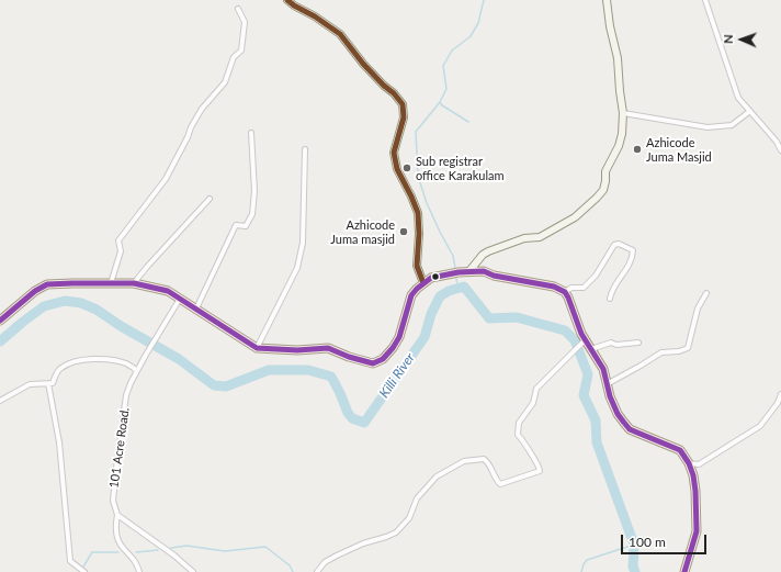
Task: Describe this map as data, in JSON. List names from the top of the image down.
{
  "streets": {
    "street": ["101 Acre Road."]
  },
  "water": ["Killi River"],
  "places": ["Azhicode Juma Masjid", "Sub registrar office Karakulam", "Azhicode Juma masjid"],
  "scale_bar": "100 m",
  "north": "left"
}
